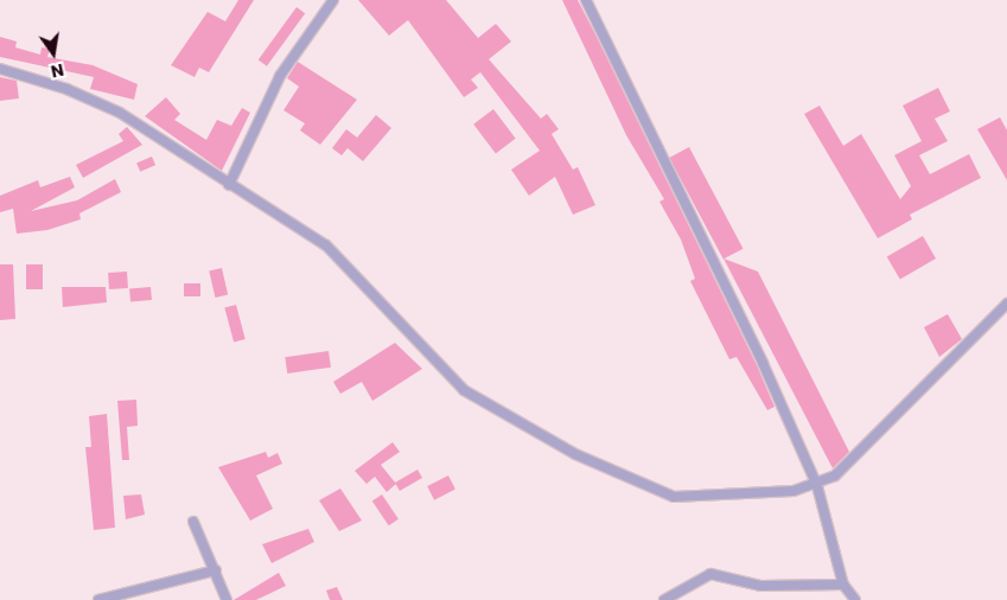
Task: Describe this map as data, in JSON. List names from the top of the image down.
{
  "north": "bottom"
}
